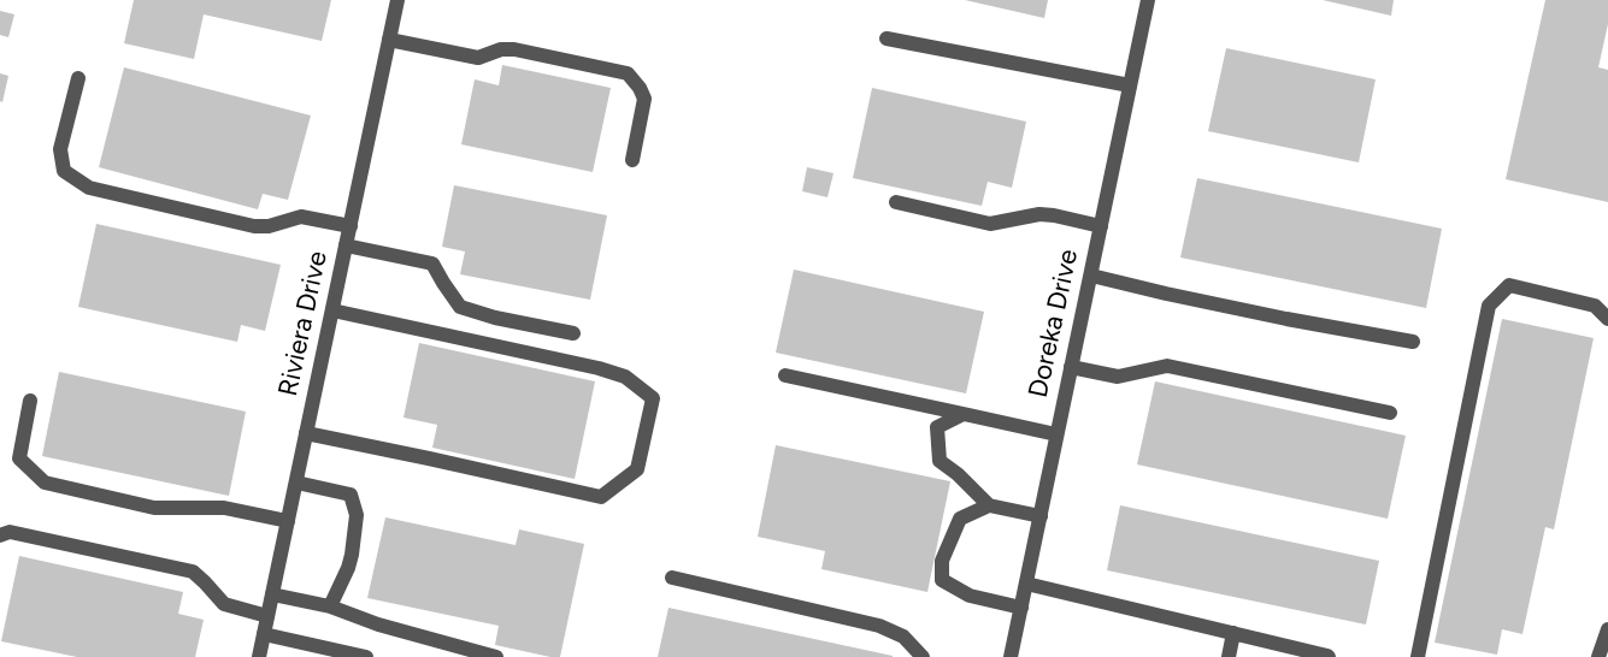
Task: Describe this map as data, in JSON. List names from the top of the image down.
{
  "streets": {
    "street": ["Riviera Drive", "Doreka Drive"]
  }
}
